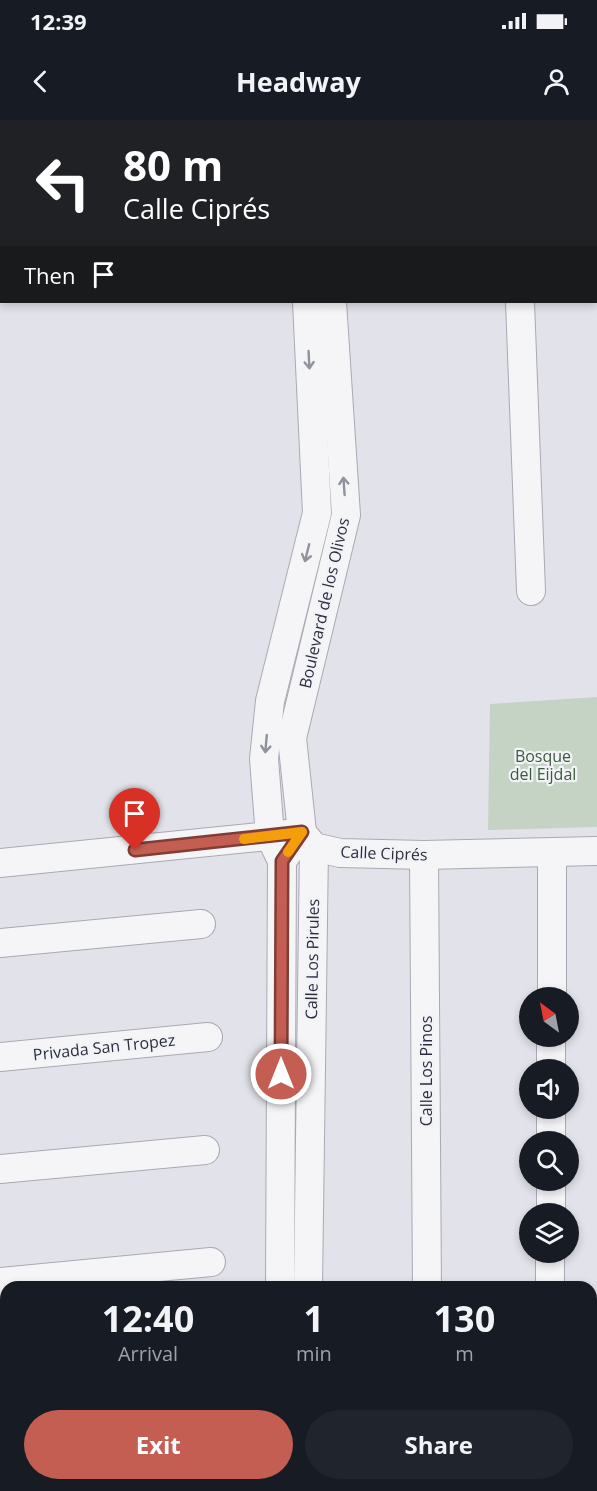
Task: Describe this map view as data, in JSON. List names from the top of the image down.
{
  "streets": {
    "street": [
      "Boulevard de los Olivos",
      "Calle Ciprés",
      "Calle Los Pirules",
      "Privada San Tropez",
      "Calle Los Pinos"
    ]
  },
  "crossings": [
    ["Boulevard de los Olivos", "Calle Ciprés"],
    ["Boulevard de los Olivos", "Calle Los Pirules"],
    ["Calle Ciprés", "Calle Los Pirules"],
    ["Calle Ciprés", "Calle Los Pinos"]
  ],
  "parks": ["Bosque del Eijdal"],
  "north": "top left",
  "page": {
    "status": "12:39",
    "header": "Headway",
    "turn": ["80 m", "Calle Ciprés"],
    "then": "Then",
    "eta": [
      "12:40",
      "Arrival",
      "1",
      "min",
      "130",
      "m"
    ],
    "buttons": ["Exit", "Share"]
  }
}
